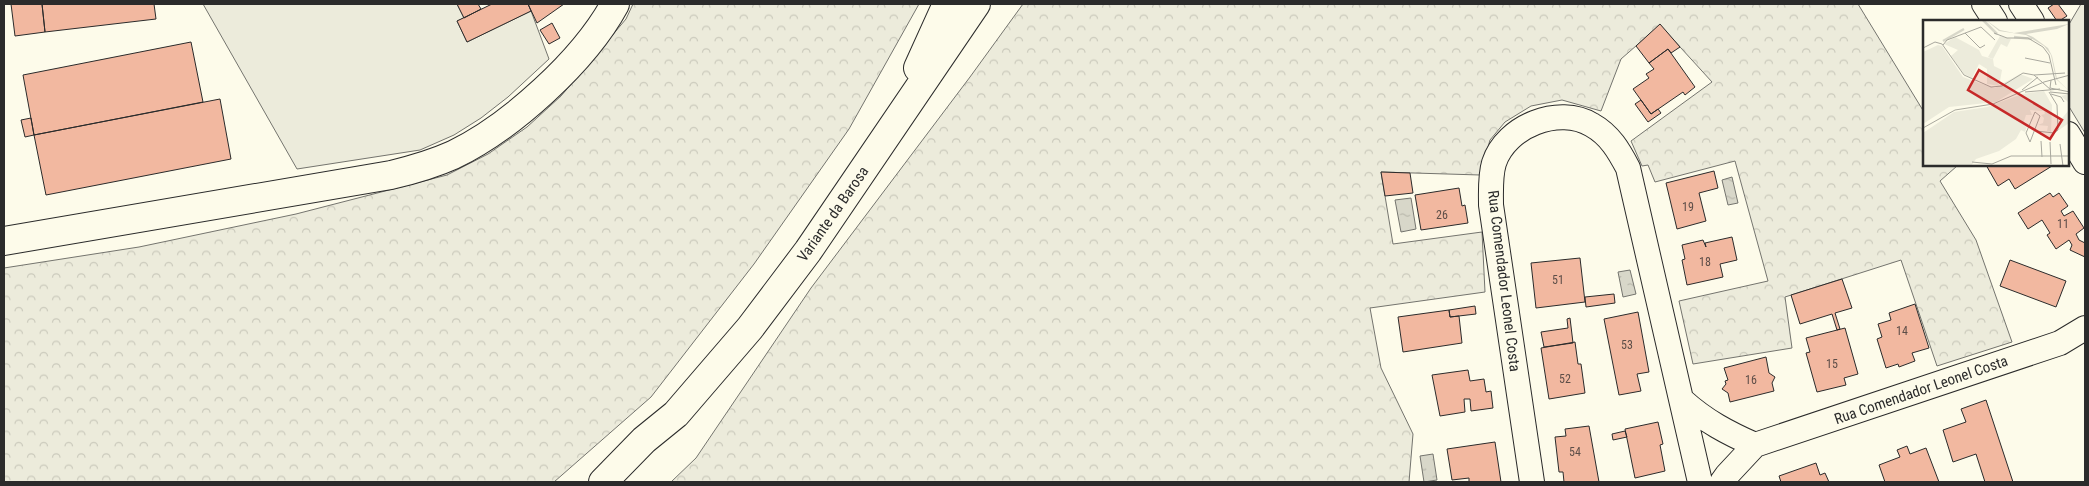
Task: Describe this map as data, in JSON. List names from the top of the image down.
{
  "streets": {
    "main road": ["Variante da Barosa"],
    "street": ["Rua Comendador Leonel Costa"]
  },
  "house_numbers": [
    "19",
    "26",
    "11",
    "18",
    "51",
    "14",
    "53",
    "15",
    "52",
    "16",
    "54"
  ]
}
